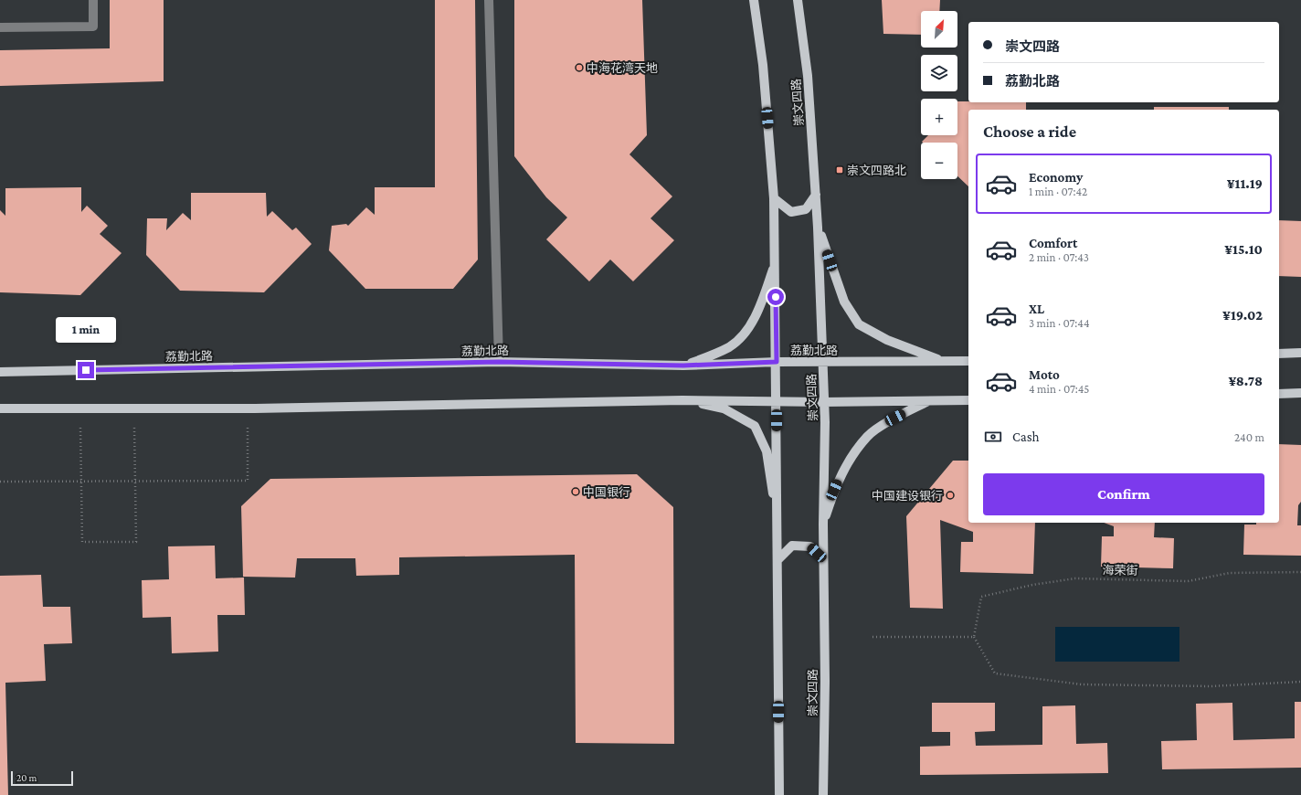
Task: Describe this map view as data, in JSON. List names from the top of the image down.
{
  "streets": {
    "main road": ["崇文四路", "荔勤北路"],
    "path": ["海荣街"]
  },
  "crossings": [
    ["崇文四路", "荔勤北路"]
  ],
  "places": {
    "other": ["中海花湾天地", "中国银行", "中国建设银行"],
    "transit": ["崇文四路北"]
  },
  "scale_bar": "20 m",
  "north": "top right",
  "page": {
    "map_buttons": ["+", "−"],
    "banner": ["崇文四路", "荔勤北路"],
    "heading": "Choose a ride",
    "list": [
      {
        "name": "Economy",
        "note": "1 min · 07:42",
        "value": "¥11.19"
      },
      {
        "name": "Comfort",
        "note": "2 min · 07:43",
        "value": "¥15.10"
      },
      {
        "name": "XL",
        "note": "3 min · 07:44",
        "value": "¥19.02"
      },
      {
        "name": "Moto",
        "note": "4 min · 07:45",
        "value": "¥8.78"
      }
    ],
    "bubble": "1 min",
    "pay": ["Cash", "240 m"],
    "buttons": "Confirm",
    "scale": "20 m"
  }
}
